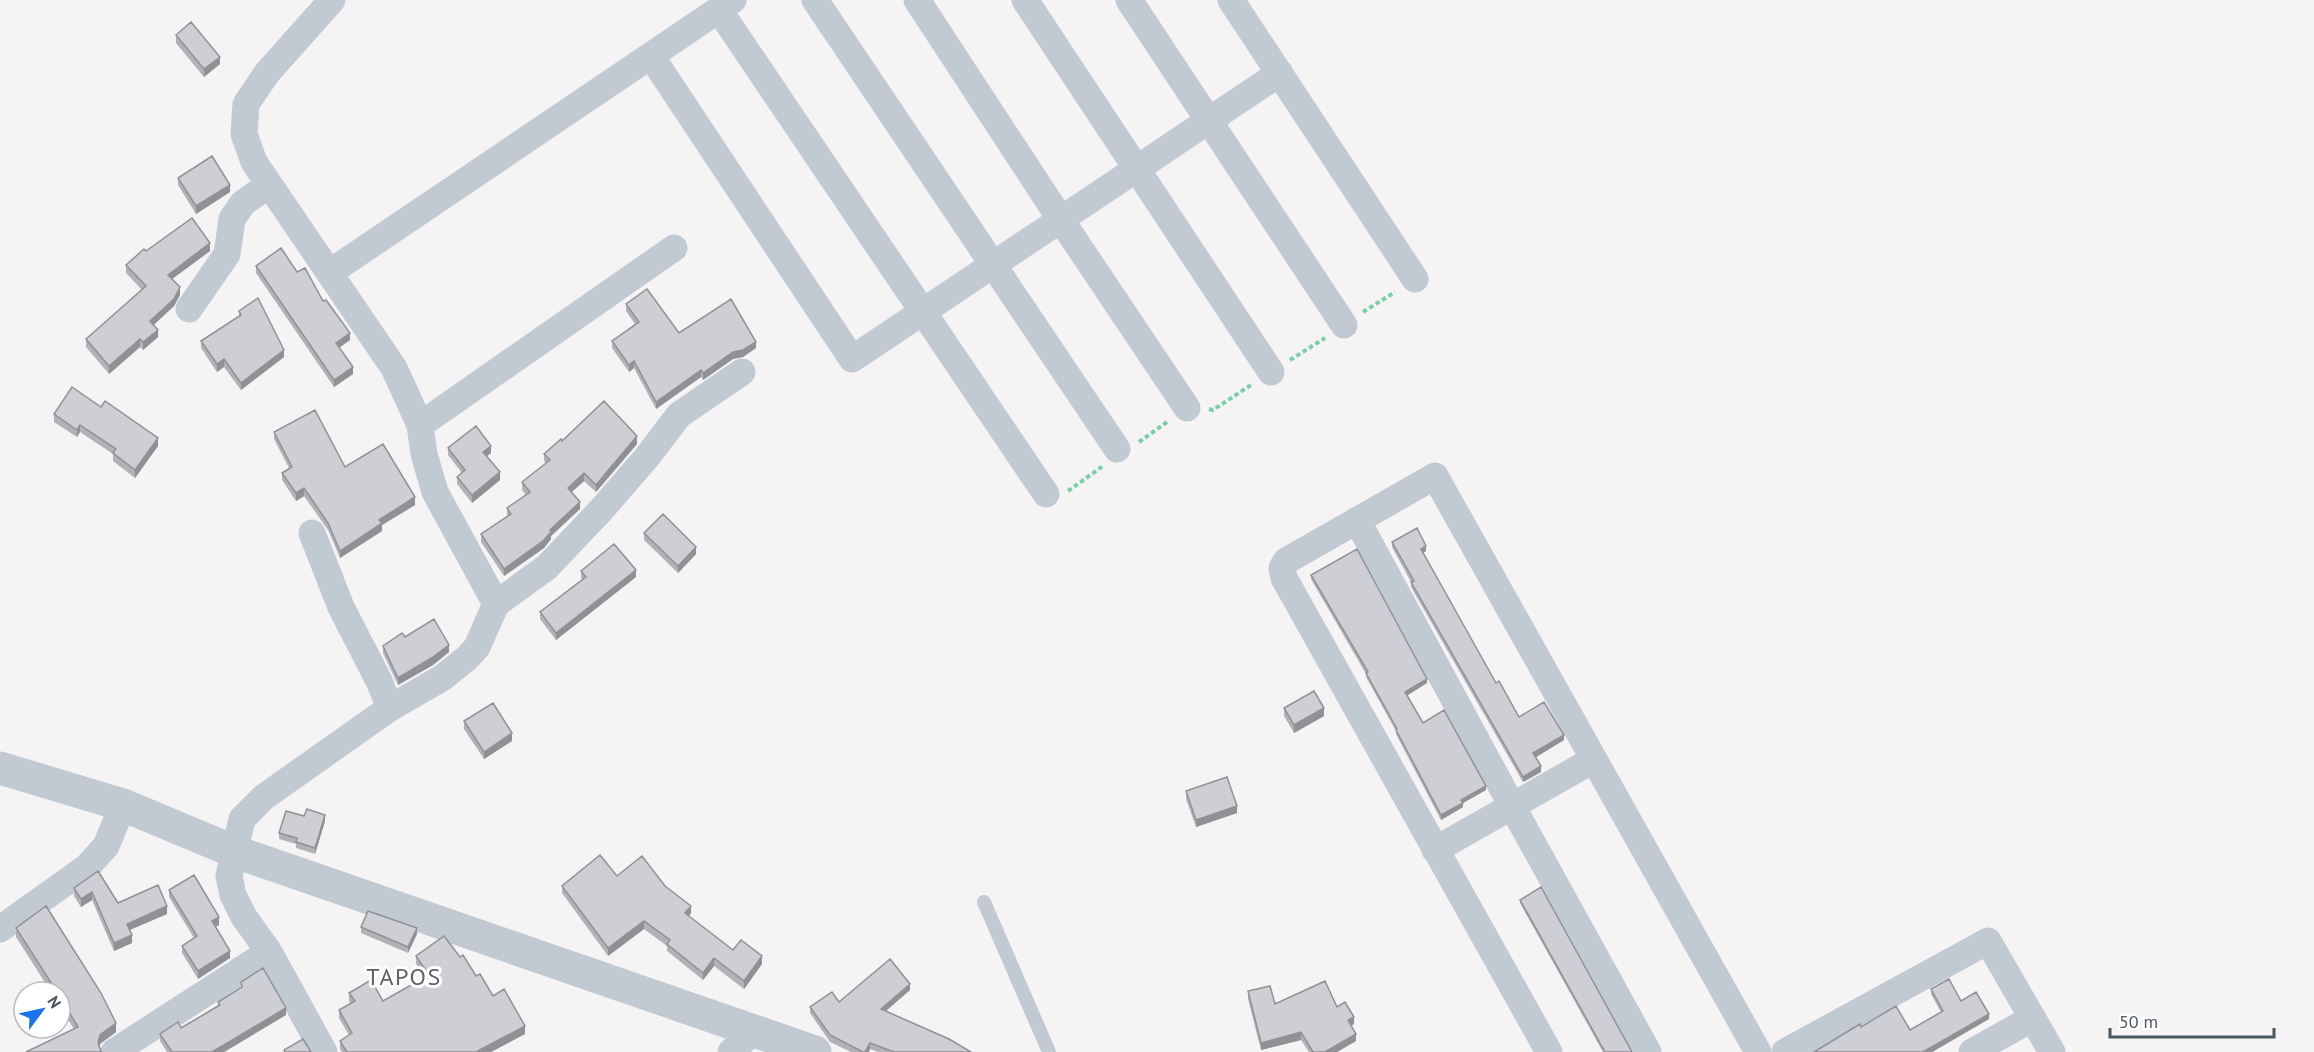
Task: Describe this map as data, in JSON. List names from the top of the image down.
{
  "districts": ["TAPOS"],
  "scale_bar": "50 m",
  "north": "top right"
}
